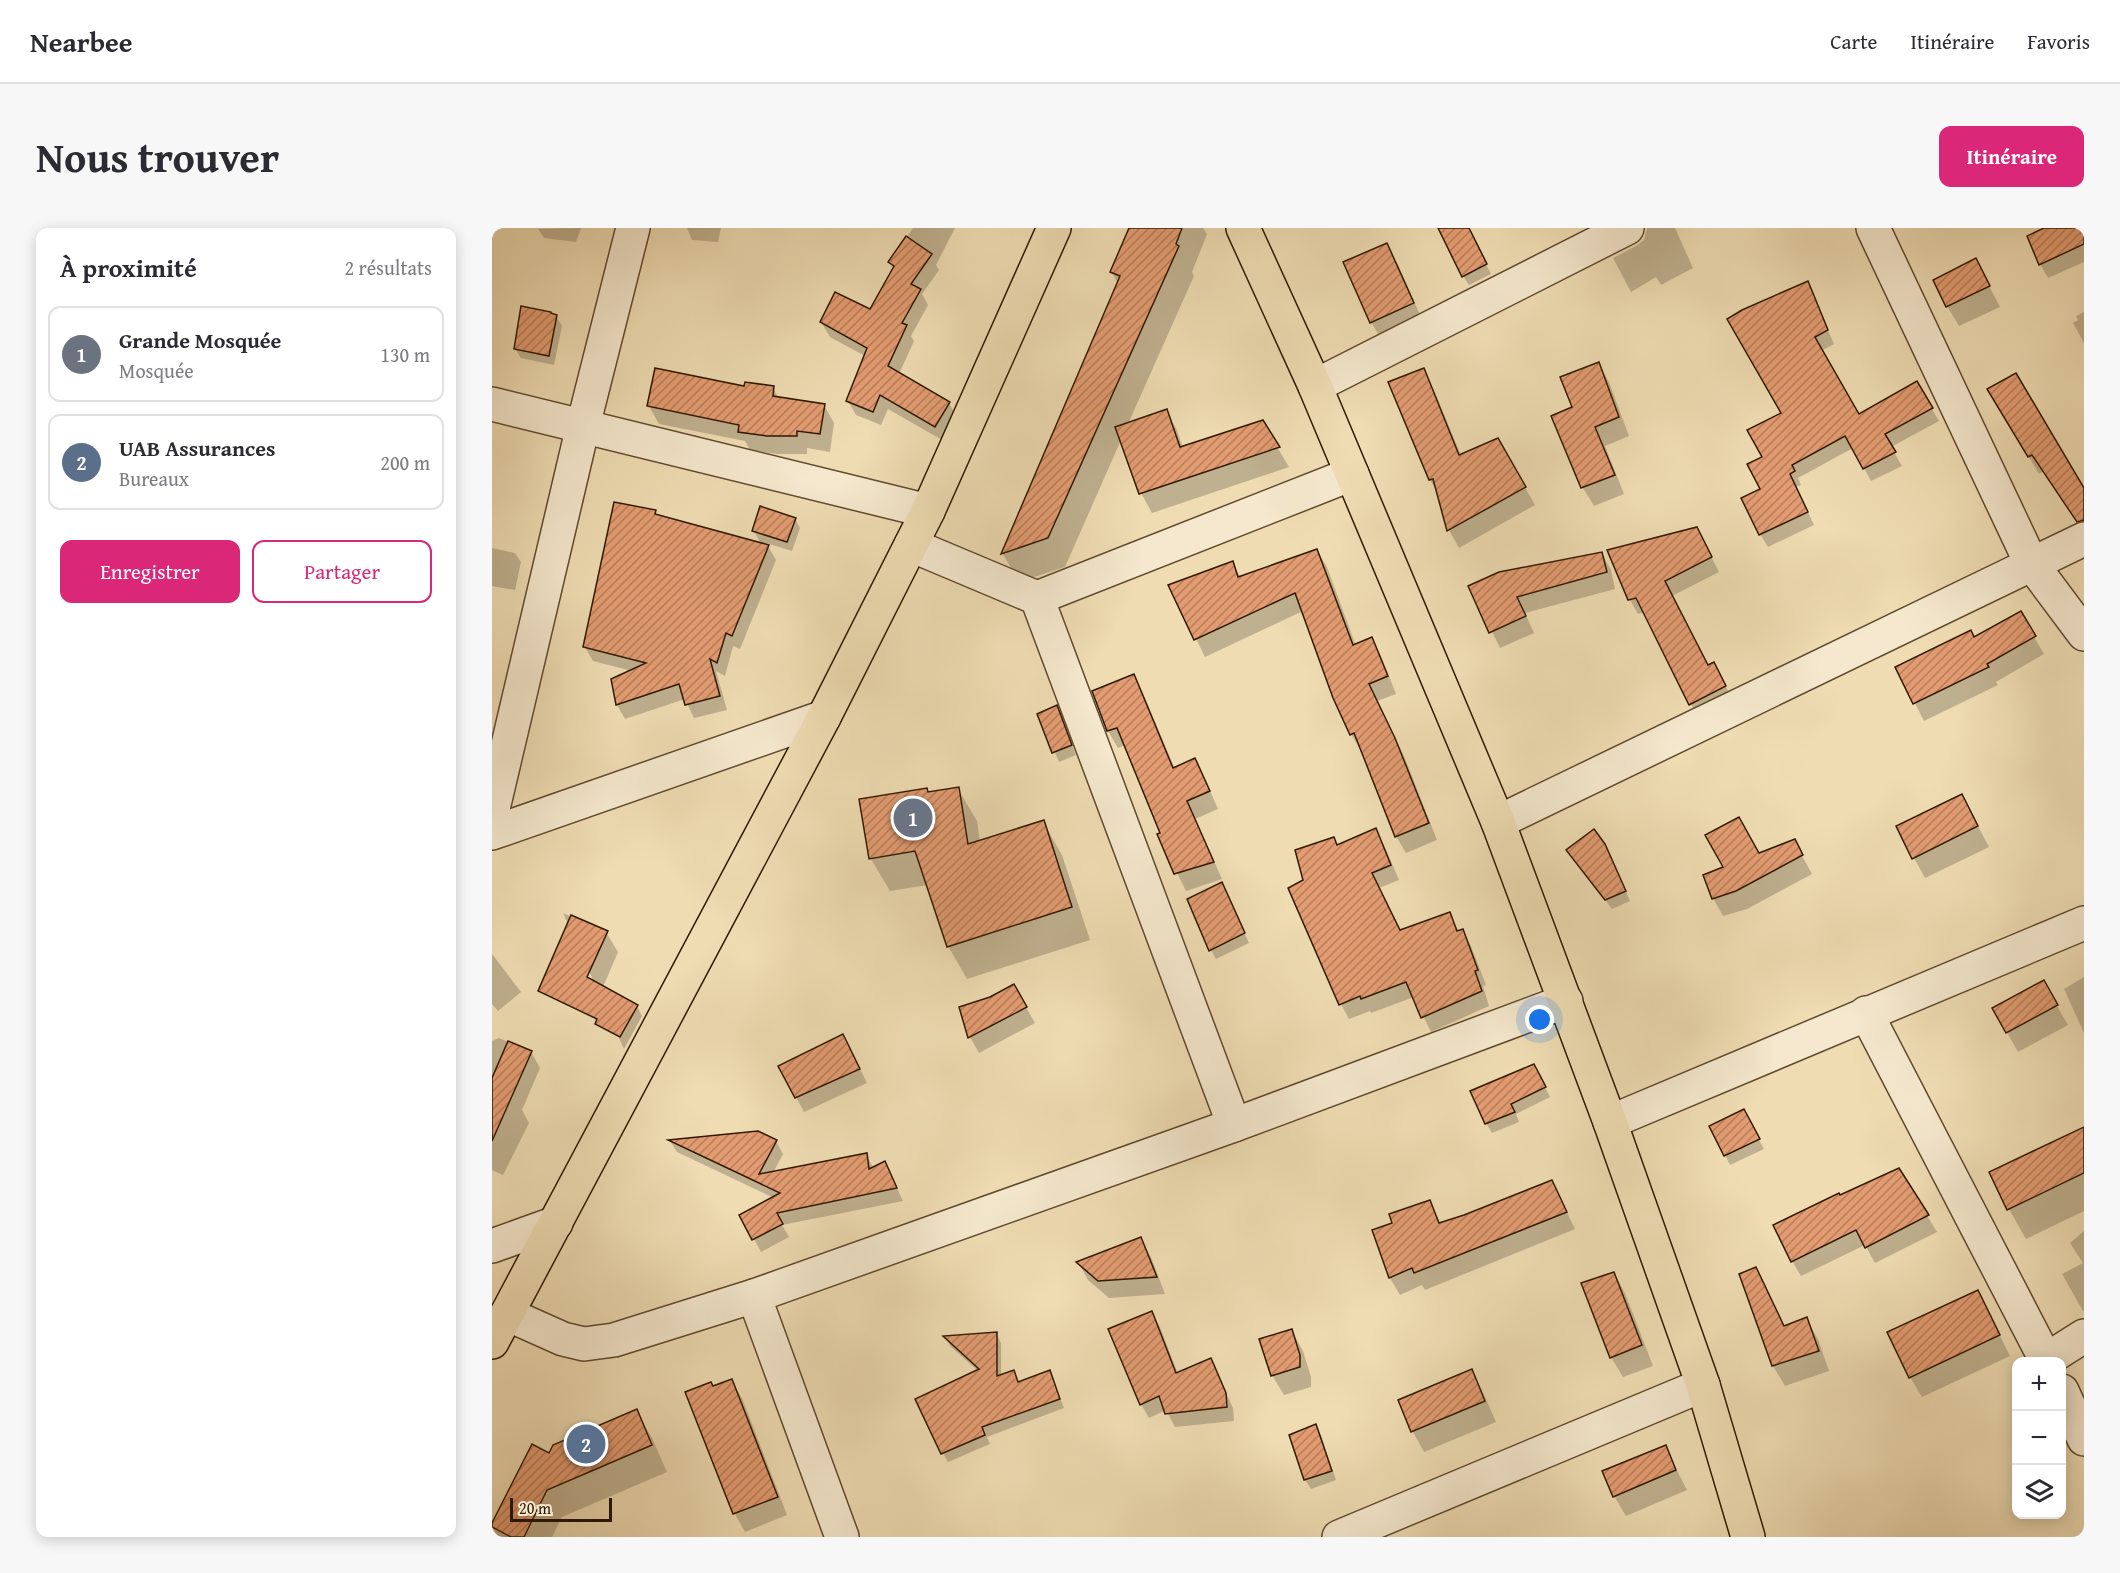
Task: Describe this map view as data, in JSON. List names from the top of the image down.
{
  "scale_bar": "20 m",
  "page": {
    "header": "Nearbee",
    "nav": ["Carte", "Itinéraire", "Favoris"],
    "title": "Nous trouver",
    "buttons": [
      "Itinéraire",
      ["Enregistrer", "Partager"]
    ],
    "heading": ["À proximité", "2 résultats"],
    "list": [
      {
        "mark": "1",
        "name": "Grande Mosquée",
        "note": "Mosquée",
        "value": "130 m"
      },
      {
        "mark": "2",
        "name": "UAB Assurances",
        "note": "Bureaux",
        "value": "200 m"
      }
    ],
    "pins": ["1", "2"],
    "map_buttons": ["+", "−"],
    "scale": "20 m"
  }
}
